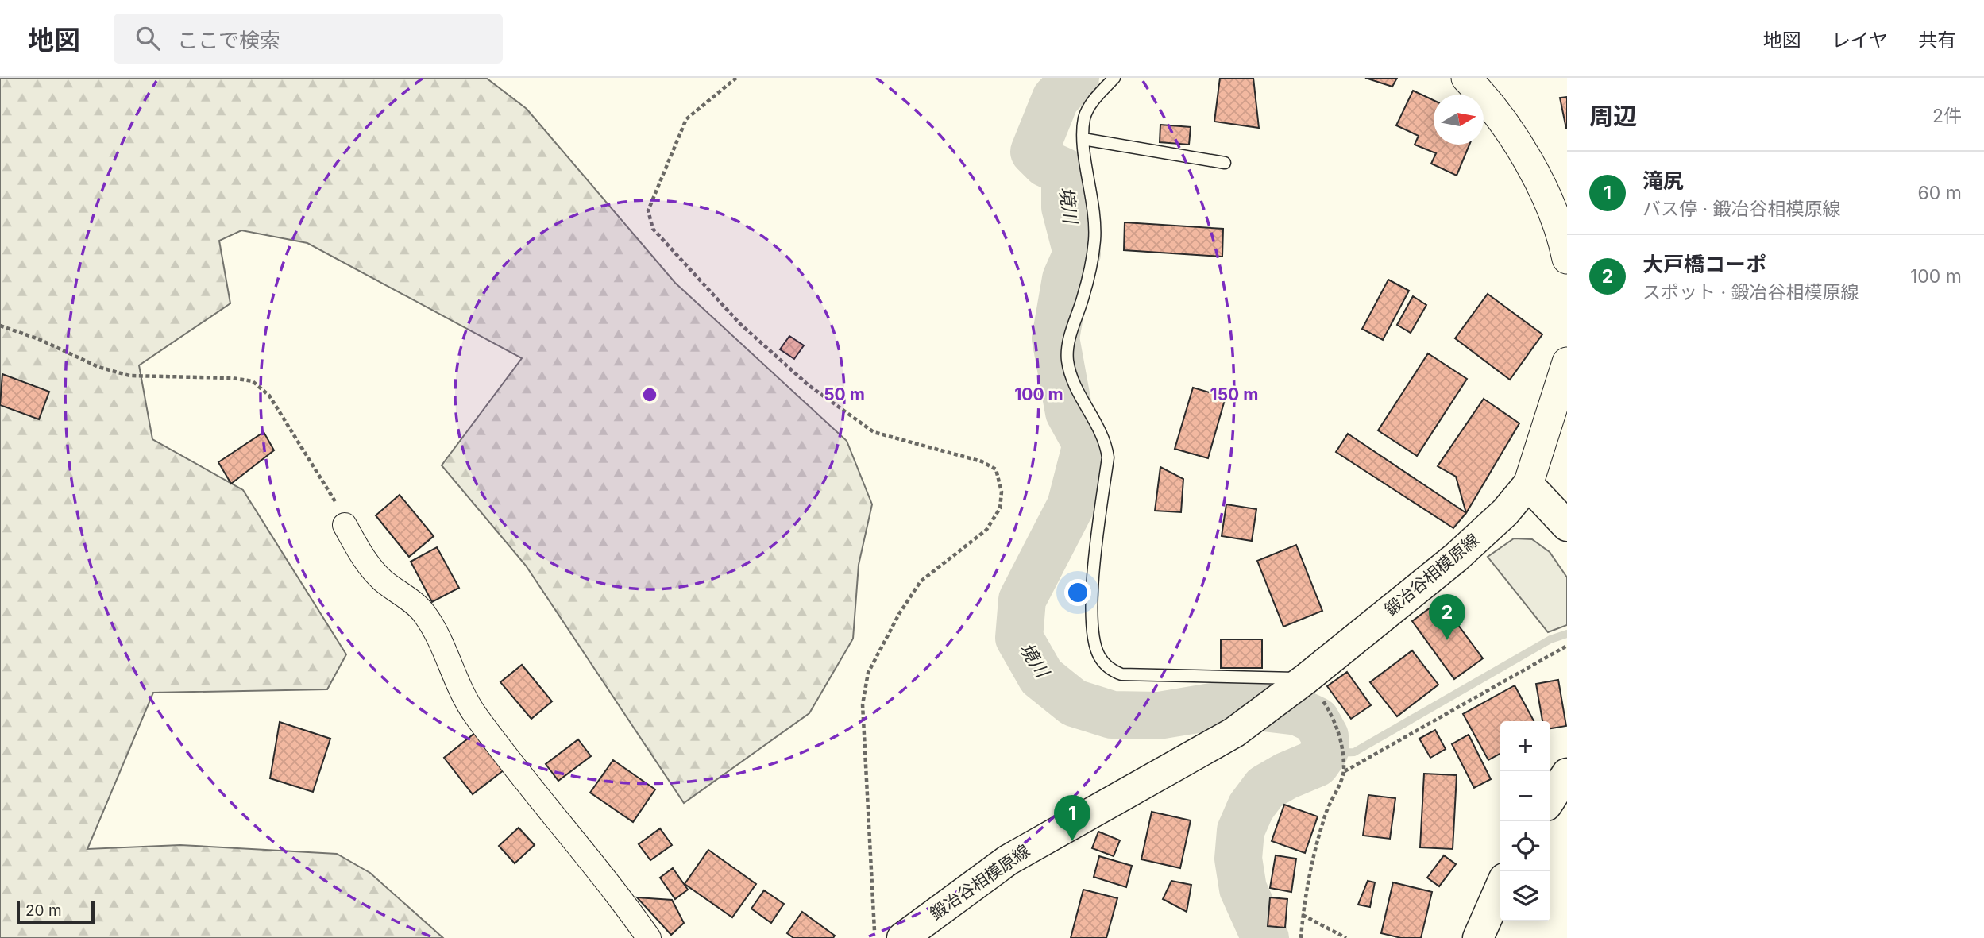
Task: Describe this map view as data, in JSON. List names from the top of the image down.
{
  "streets": {
    "main road": ["鍛冶谷相模原線"]
  },
  "water": ["境川"],
  "scale_bar": "20 m",
  "north": "right",
  "page": {
    "header": "地図",
    "search": "ここで検索",
    "nav": ["地図", "レイヤ", "共有"],
    "heading": ["周辺", "2件"],
    "list": [
      {
        "mark": "1",
        "name": "滝尻",
        "note": "バス停 · 鍛冶谷相模原線",
        "value": "60 m"
      },
      {
        "mark": "2",
        "name": "大戸橋コーポ",
        "note": "スポット · 鍛冶谷相模原線",
        "value": "100 m"
      }
    ],
    "pins": ["2", "1"],
    "map_buttons": ["+", "−"],
    "scale": "20 m"
  },
  "rings": ["50 m", "100 m", "150 m"]
}
